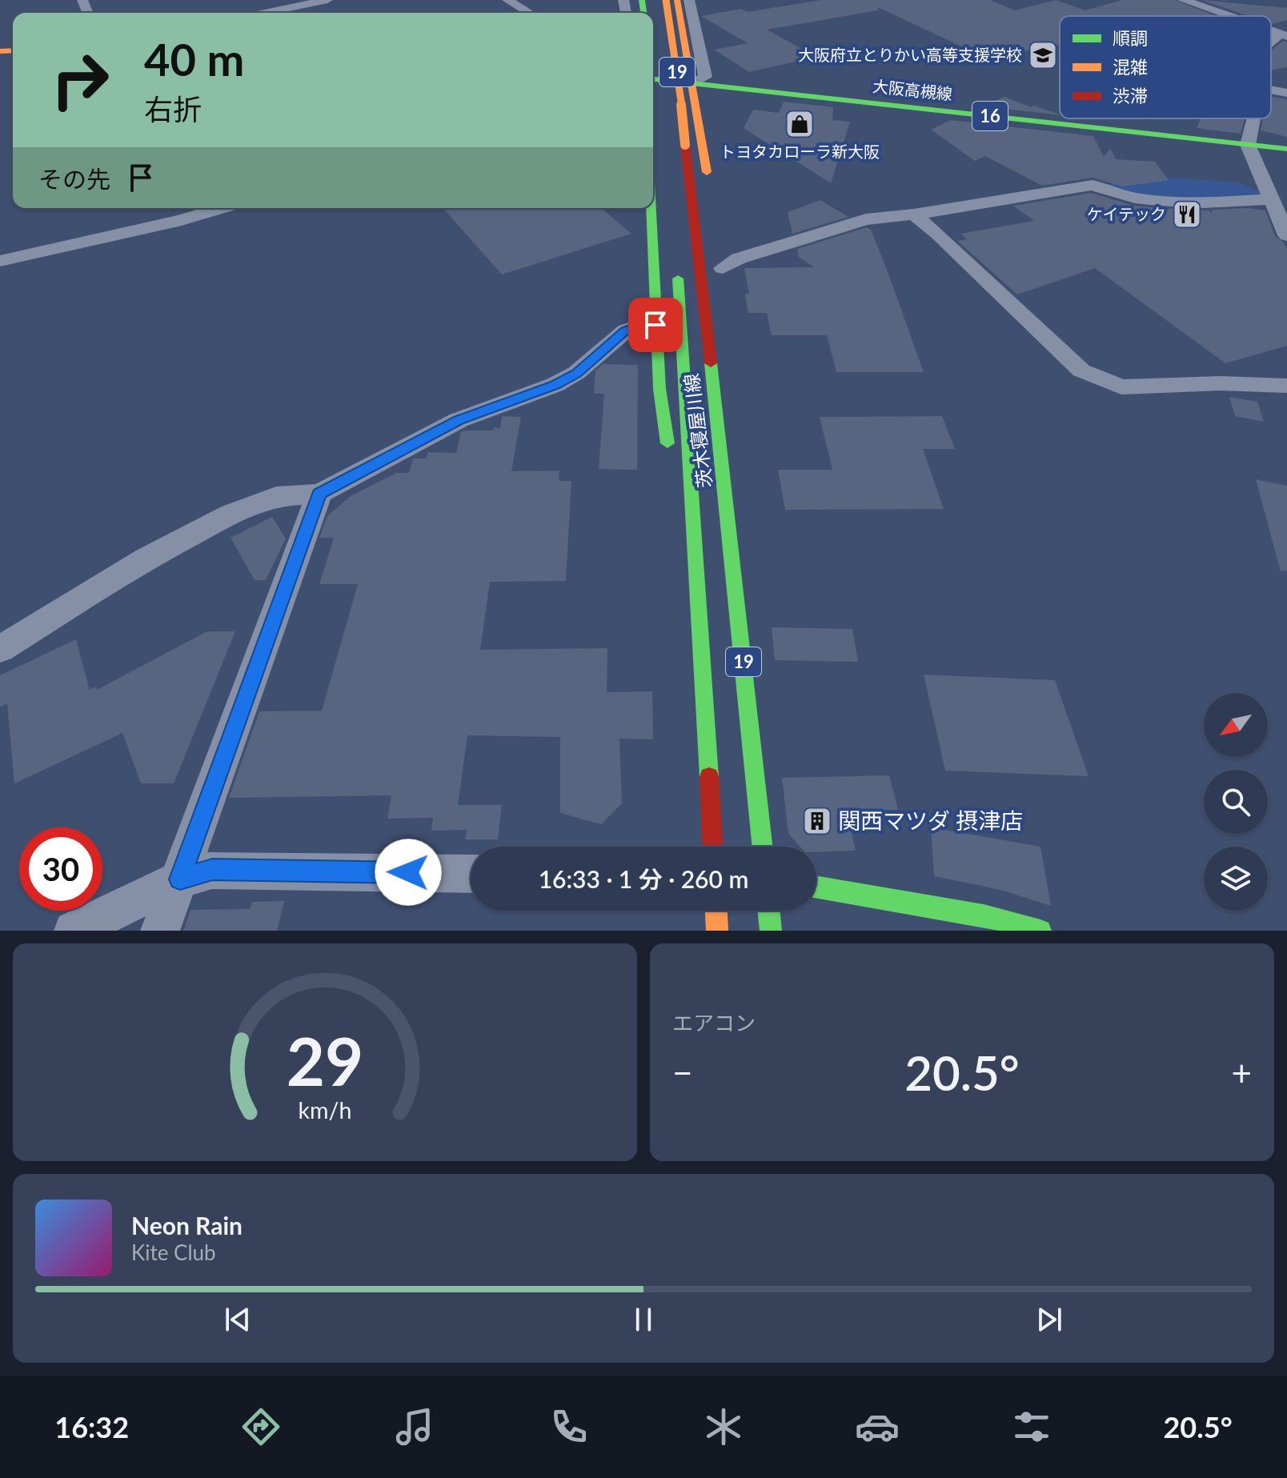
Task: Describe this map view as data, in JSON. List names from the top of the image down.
{
  "streets": {
    "main road": [
      "19",
      "大阪高槻線",
      "16",
      "茨木寝屋川線"
    ]
  },
  "places": {
    "school or university": ["大阪府立とりかい高等支援学校"],
    "shop": ["トヨタカローラ新大阪"],
    "restaurant": ["ケイテック"],
    "building": ["関西マツダ 摂津店"]
  },
  "legend": ["順調", "混雑", "渋滞"],
  "north": "bottom left",
  "page": {
    "turn": ["40 m", "右折"],
    "then": "その先",
    "limit": "30",
    "trip": "16:33 · 1 分 · 260 m",
    "tile": "エアコン",
    "heat": ["−", "20.5°", "+"],
    "song": ["Neon Rain", "Kite Club"],
    "tabs": ["16:32", "20.5°"],
    "gauge": ["29", "km/h"]
  }
}
